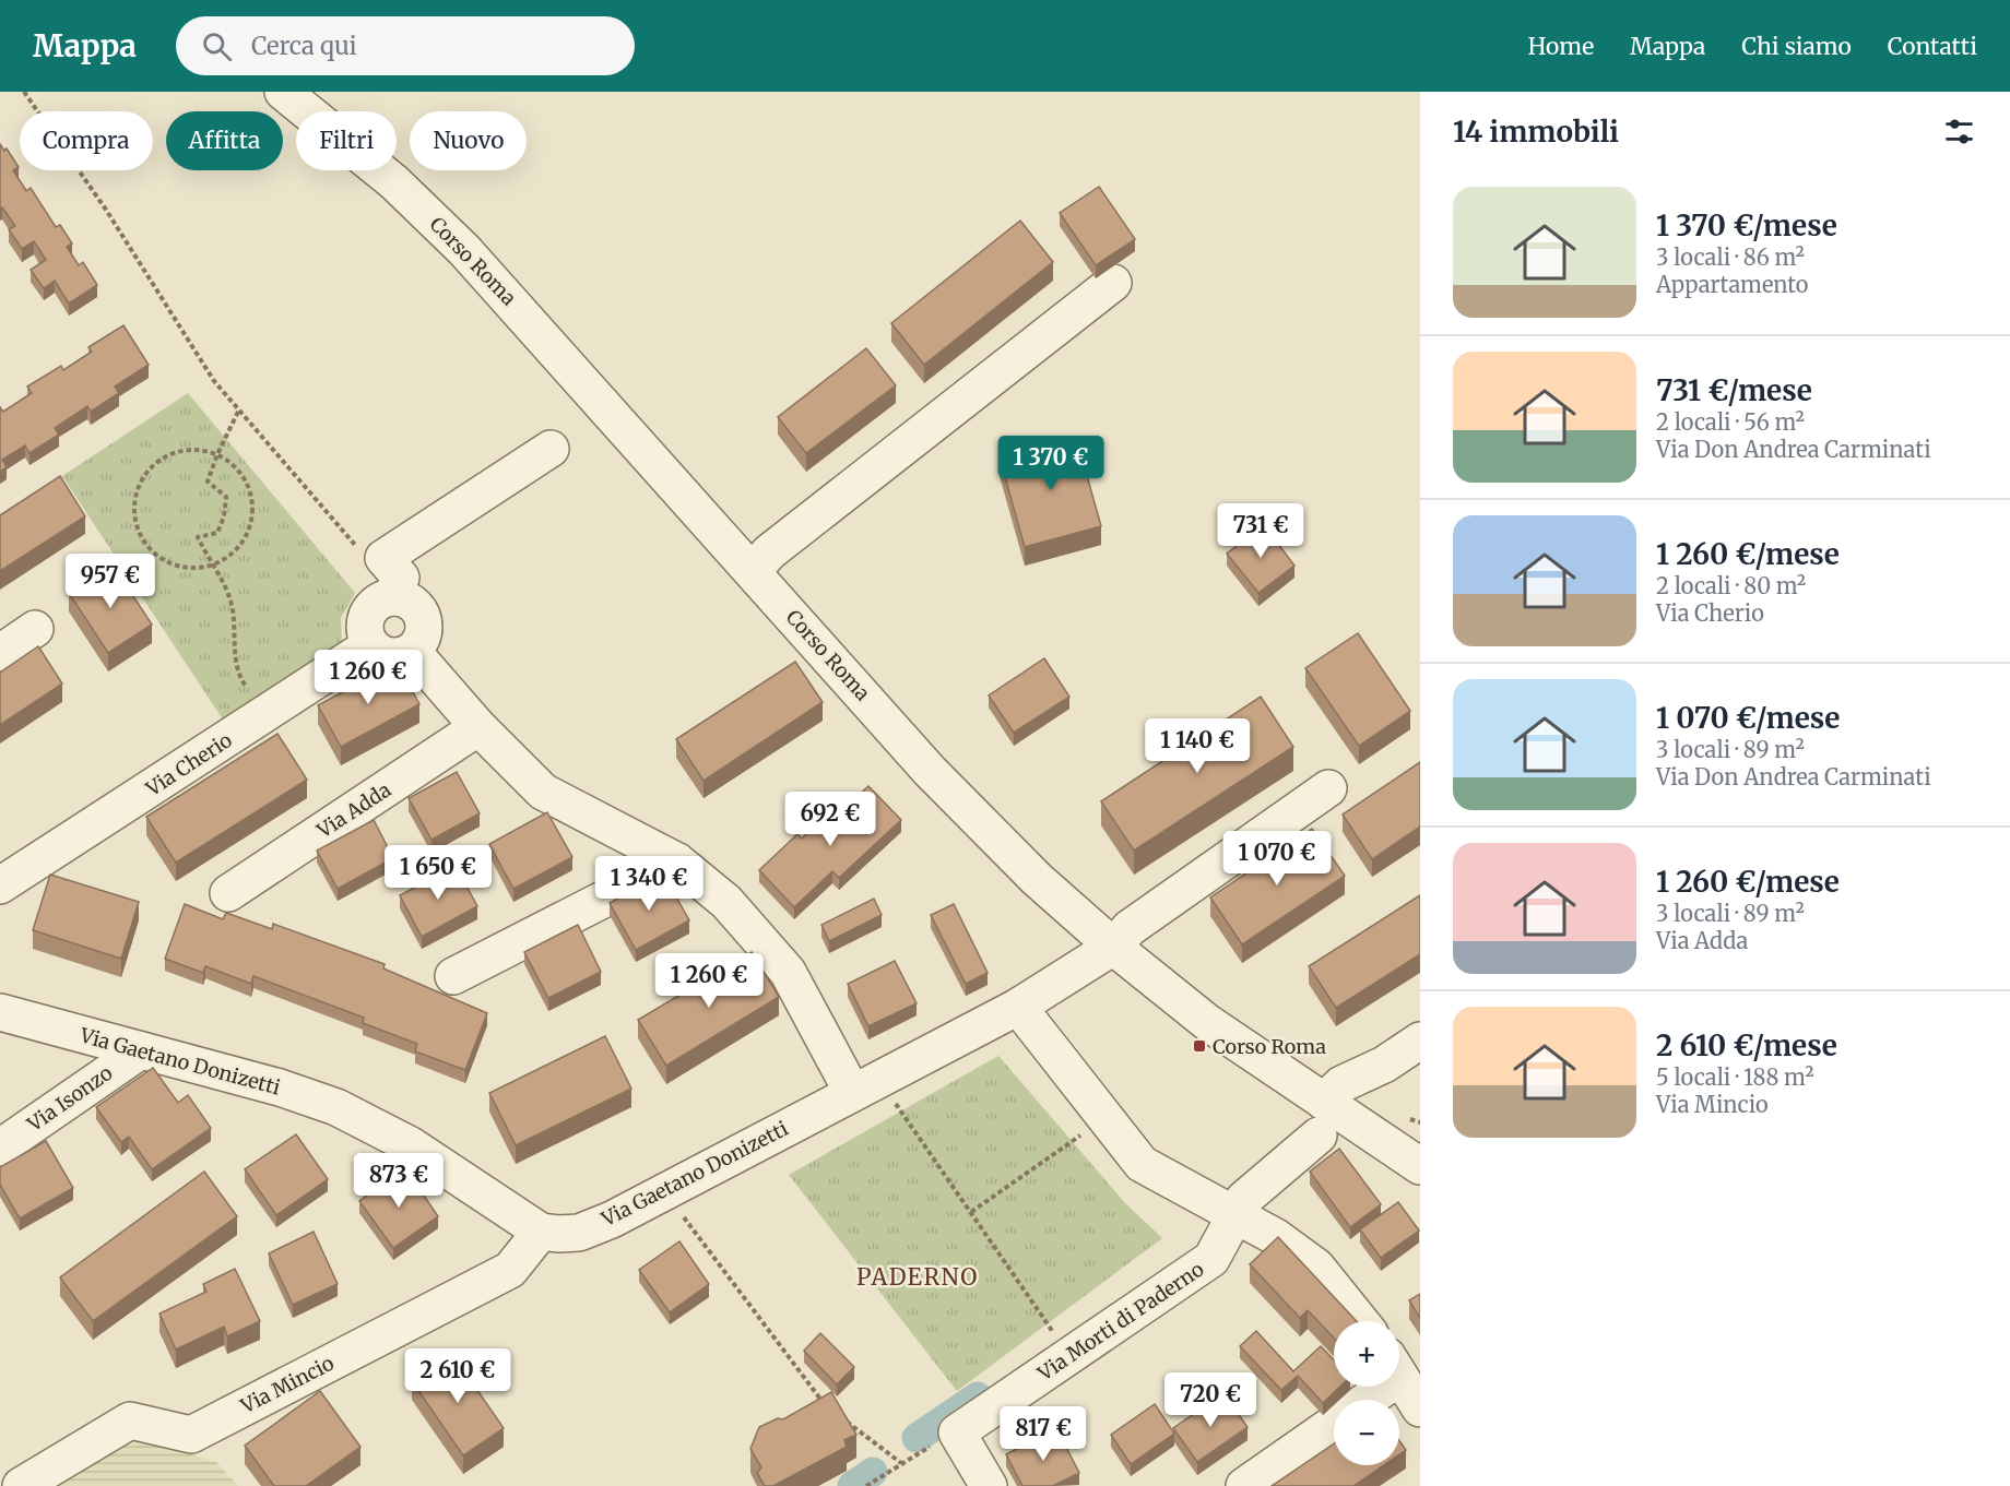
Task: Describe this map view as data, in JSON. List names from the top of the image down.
{
  "streets": {
    "street": [
      "Corso Roma",
      "Via Cherio",
      "Via Adda",
      "Via Gaetano Donizetti",
      "Via Isonzo",
      "Via Morti di Paderno",
      "Via Mincio"
    ]
  },
  "crossings": [
    ["Corso Roma", "Via Gaetano Donizetti"],
    ["Corso Roma", "Via Morti di Paderno"],
    ["Via Gaetano Donizetti", "Via Isonzo"],
    ["Via Gaetano Donizetti", "Via Mincio"]
  ],
  "districts": ["PADERNO"],
  "places": {
    "transit": ["Corso Roma"]
  },
  "page": {
    "header": "Mappa",
    "search": "Cerca qui",
    "nav": [
      "Home",
      "Mappa",
      "Chi siamo",
      "Contatti"
    ],
    "heading": "14 immobili",
    "chip": [
      "Compra",
      "Affitta",
      "Filtri",
      "Nuovo"
    ],
    "list": [
      {
        "name": "1 370 €/mese",
        "note": "3 locali · 86 m² · Appartamento"
      },
      {
        "name": "731 €/mese",
        "note": "2 locali · 56 m² · Via Don Andrea Carminati"
      },
      {
        "name": "1 260 €/mese",
        "note": "2 locali · 80 m² · Via Cherio"
      },
      {
        "name": "1 070 €/mese",
        "note": "3 locali · 89 m² · Via Don Andrea Carminati"
      },
      {
        "name": "1 260 €/mese",
        "note": "3 locali · 89 m² · Via Adda"
      },
      {
        "name": "2 610 €/mese",
        "note": "5 locali · 188 m² · Via Mincio"
      }
    ],
    "price": [
      "1 370 €",
      "731 €",
      "957 €",
      "1 260 €",
      "1 140 €",
      "692 €",
      "1 070 €",
      "1 650 €",
      "1 340 €",
      "1 260 €",
      "873 €",
      "2 610 €",
      "720 €",
      "817 €"
    ],
    "map_buttons": ["+", "−"]
  }
}
